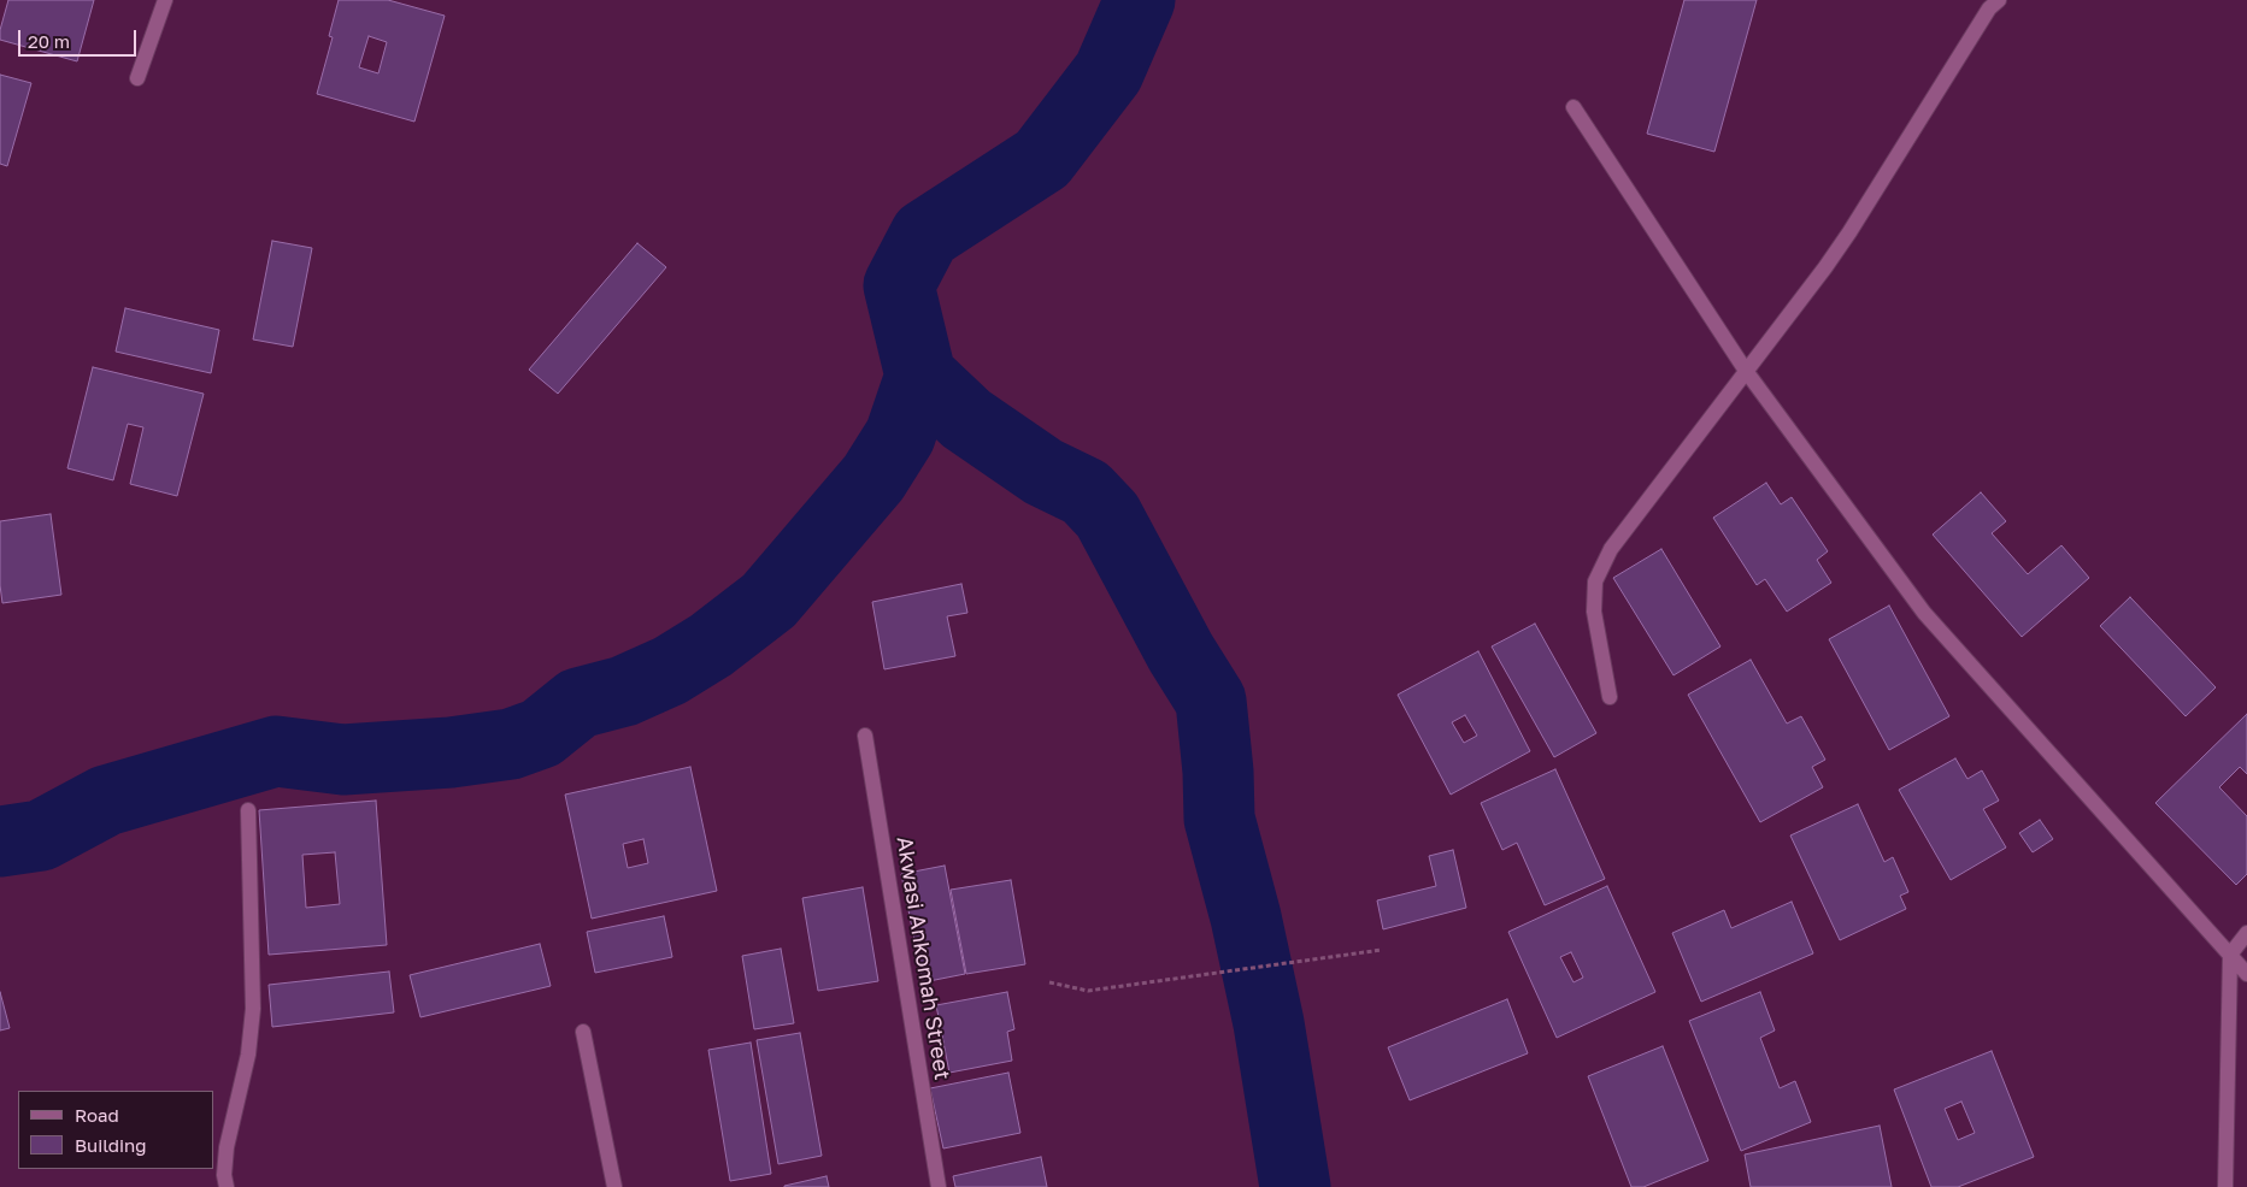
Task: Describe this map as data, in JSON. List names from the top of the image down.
{
  "streets": {
    "street": ["Akwasi Ankomah Street"]
  },
  "legend": ["Road", "Building"],
  "scale_bar": "20 m"
}
